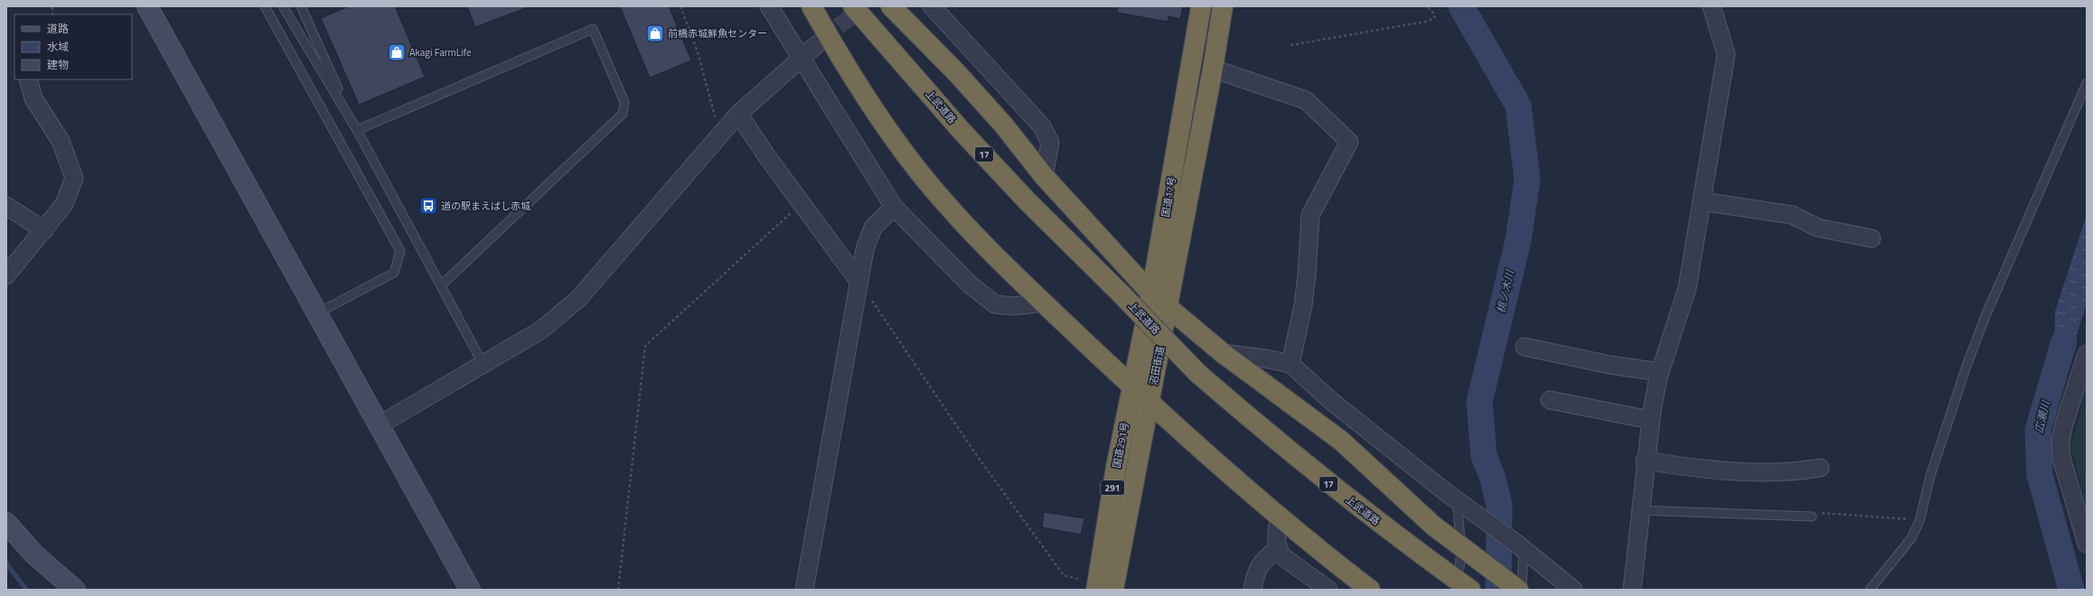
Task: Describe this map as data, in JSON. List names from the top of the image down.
{
  "streets": {
    "highway": [
      "上武道路",
      "17",
      "国道17号",
      "沼田街道",
      "国道291号",
      "291"
    ]
  },
  "crossings": [
    ["国道17号", "沼田街道"],
    ["国道17号", "国道291号"],
    ["沼田街道", "国道291号"]
  ],
  "water": ["桃ノ木川", "広瀬川"],
  "places": {
    "shop": ["前橋赤城鮮魚センター", "Akagi FarmLife"],
    "bus stop": ["道の駅まえばし赤城"]
  },
  "legend": ["道路", "水域", "建物"]
}
